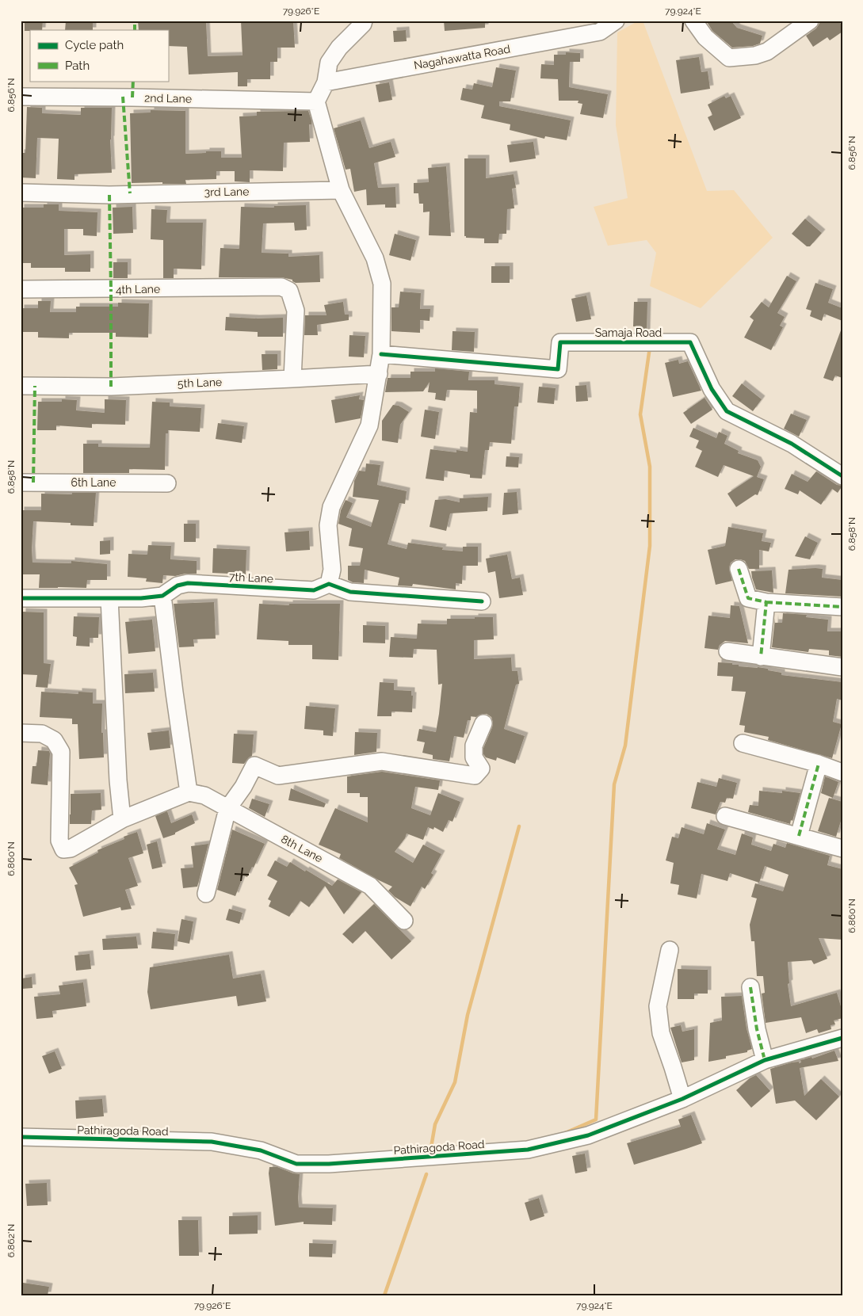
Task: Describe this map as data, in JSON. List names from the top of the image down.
{
  "streets": {
    "street": [
      "Nagahawatta Road",
      "2nd Lane",
      "3rd Lane",
      "4th Lane",
      "Samaja Road",
      "5th Lane",
      "6th Lane",
      "7th Lane",
      "8th Lane",
      "Pathiragoda Road"
    ]
  },
  "crossings": [
    ["4th Lane", "5th Lane"]
  ],
  "legend": ["Cycle path", "Path"],
  "coordinates": [
    "79.926°E",
    "79.924°E",
    "6.856°N",
    "6.858°N",
    "6.860°N",
    "6.862°N"
  ]
}
